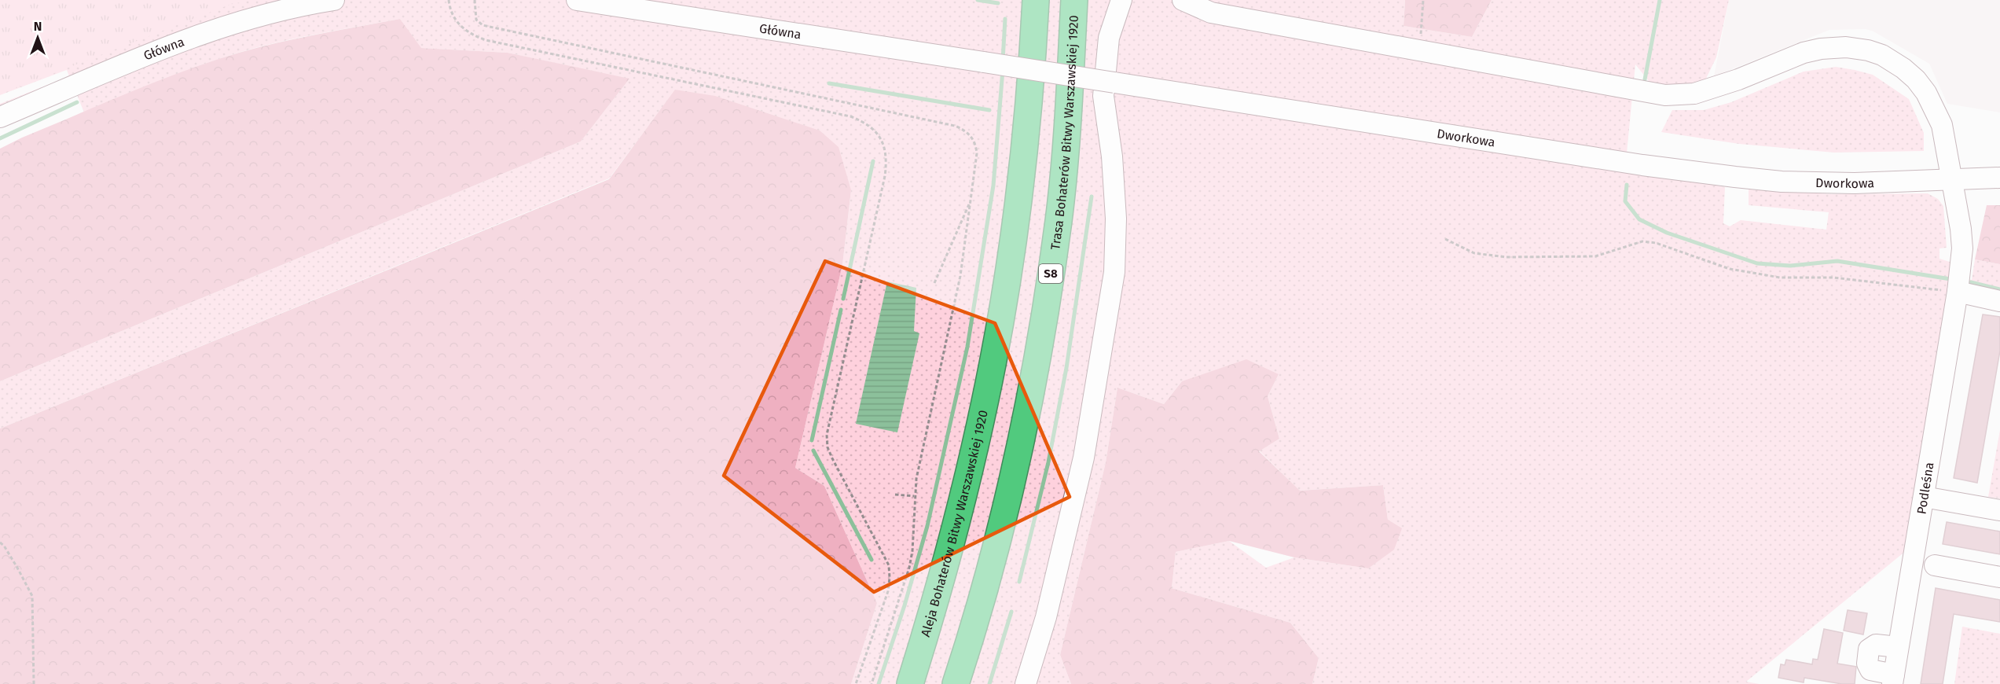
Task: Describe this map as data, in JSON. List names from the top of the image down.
{
  "streets": {
    "highway": ["Trasa Bohaterów Bitwy Warszawskiej 1920", "S8", "Aleja Bohaterów Bitwy Warszawskiej 1920"],
    "street": ["Główna", "Dworkowa", "Podleśna"]
  },
  "crossings": [
    ["Główna", "Dworkowa"],
    ["Dworkowa", "Podleśna"]
  ],
  "north": "top"
}
